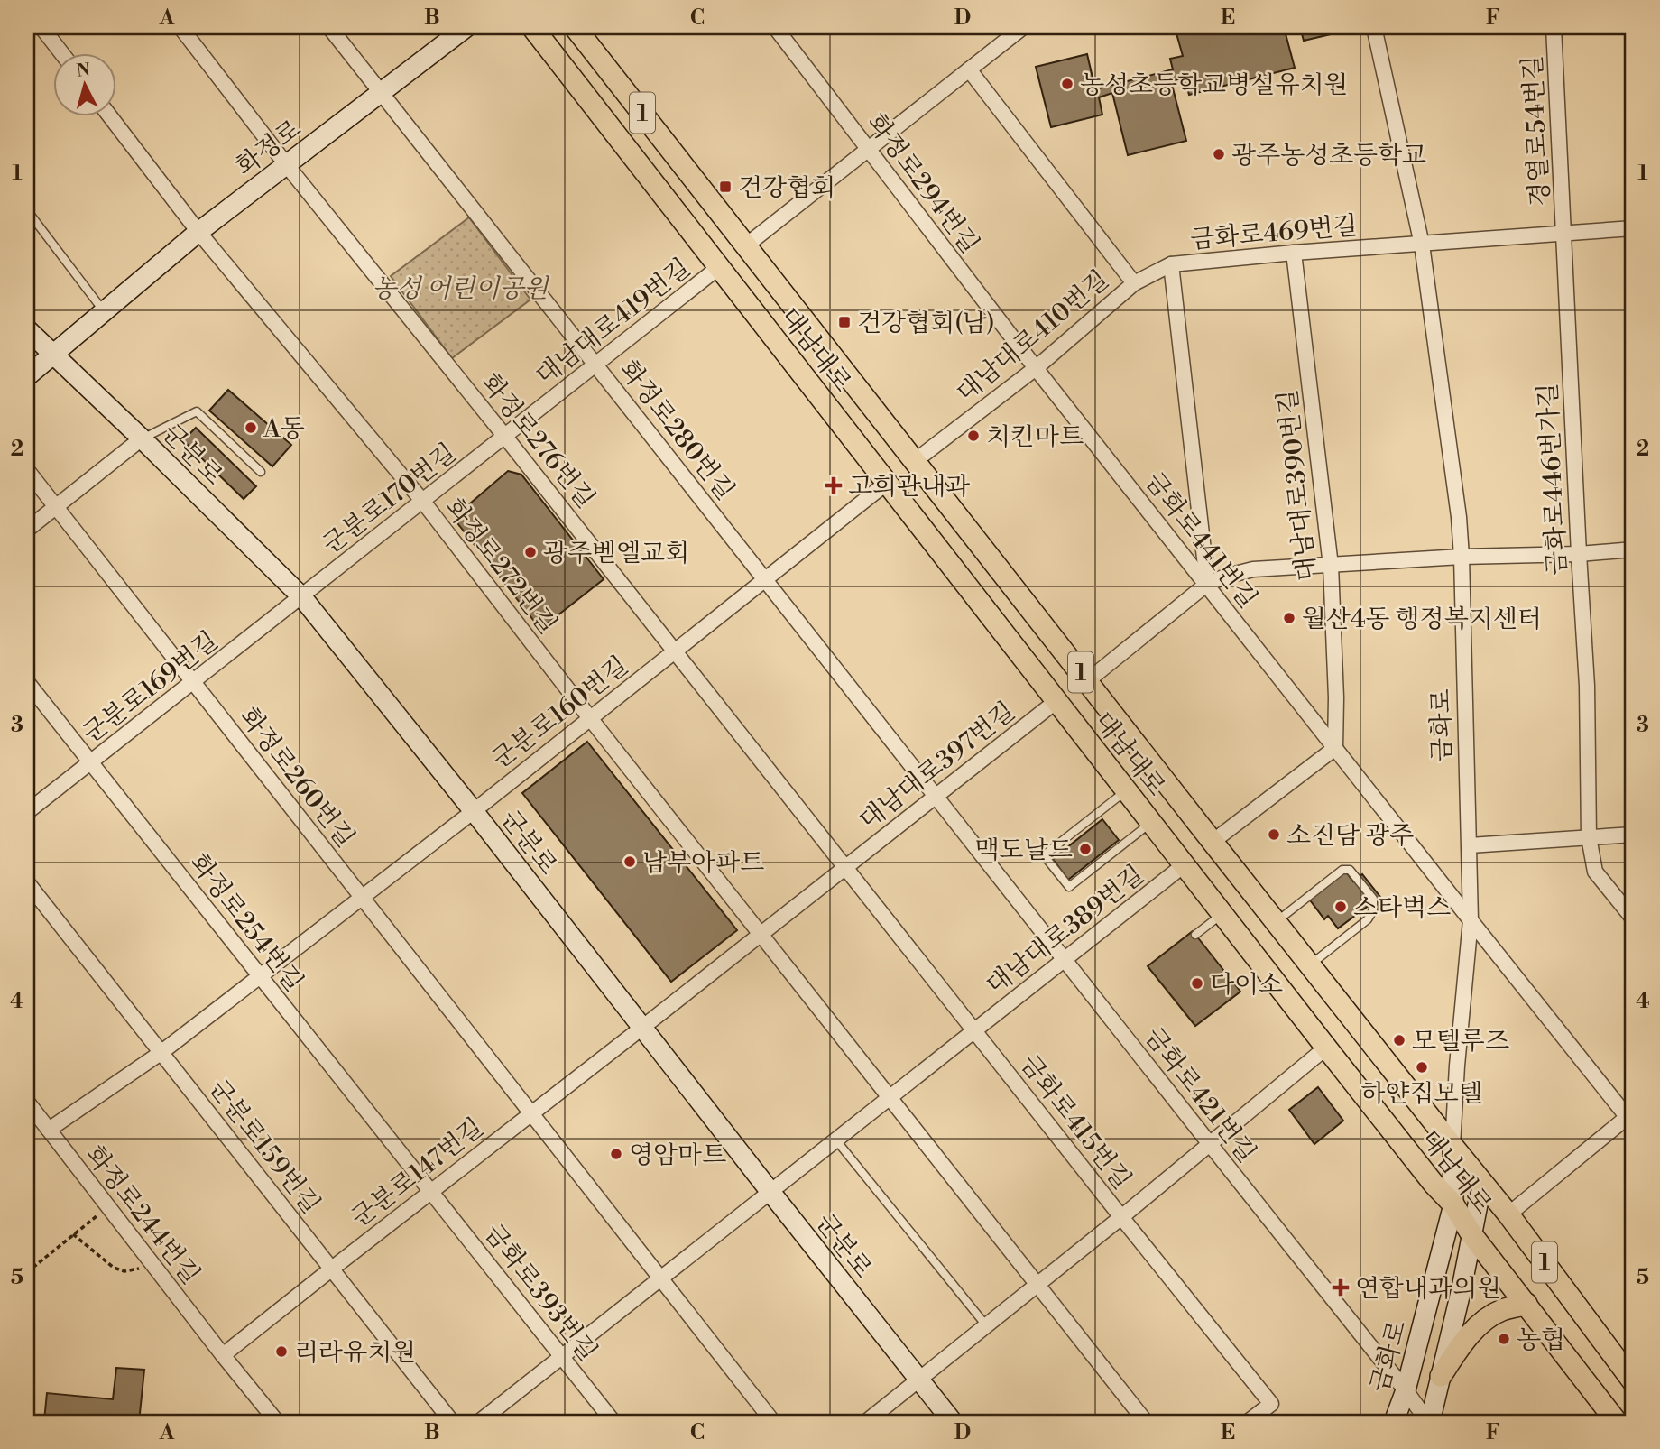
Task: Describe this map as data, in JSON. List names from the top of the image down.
{
  "streets": {
    "main road": ["1", "대남대로"],
    "street": [
      "경열로54번길",
      "화정로",
      "화정로294번길",
      "금화로469번길",
      "대남대로419번길",
      "대남대로410번길",
      "화정로280번길",
      "화정로276번길",
      "군분로",
      "금화로446번가길",
      "대남대로390번길",
      "군분로170번길",
      "금화로441번길",
      "화정로272번길",
      "군분로169번길",
      "군분로160번길",
      "금화로",
      "대남대로397번길",
      "화정로260번길",
      "화정로254번길",
      "대남대로389번길",
      "금화로421번길",
      "금화로415번길",
      "군분로159번길",
      "군분로147번길",
      "화정로244번길",
      "금화로393번길"
    ]
  },
  "crossings": [
    ["경열로54번길", "금화로469번길"],
    ["경열로54번길", "금화로446번가길"],
    ["화정로", "화정로280번길"],
    ["화정로", "화정로276번길"],
    ["화정로", "군분로"],
    ["화정로", "화정로272번길"],
    ["화정로294번길", "대남대로410번길"],
    ["화정로294번길", "금화로441번길"],
    ["금화로469번길", "대남대로410번길"],
    ["금화로469번길", "금화로446번가길"],
    ["금화로469번길", "대남대로390번길"],
    ["금화로469번길", "금화로"],
    ["대남대로419번길", "대남대로"],
    ["대남대로419번길", "화정로280번길"],
    ["대남대로419번길", "화정로276번길"],
    ["대남대로419번길", "군분로170번길"],
    ["대남대로410번길", "대남대로"],
    ["대남대로410번길", "금화로441번길"],
    ["대남대로", "군분로160번길"],
    ["대남대로", "금화로"],
    ["대남대로", "대남대로397번길"],
    ["대남대로", "대남대로389번길"],
    ["화정로280번길", "군분로160번길"],
    ["화정로280번길", "대남대로397번길"],
    ["화정로280번길", "금화로421번길"],
    ["화정로276번길", "군분로170번길"],
    ["화정로276번길", "군분로160번길"],
    ["화정로276번길", "대남대로397번길"],
    ["화정로276번길", "금화로415번길"],
    ["군분로", "군분로170번길"],
    ["군분로", "군분로169번길"],
    ["군분로", "군분로160번길"],
    ["군분로", "대남대로389번길"],
    ["군분로", "군분로147번길"],
    ["대남대로390번길", "금화로441번길"],
    ["군분로170번길", "화정로272번길"],
    ["군분로170번길", "군분로169번길"],
    ["금화로441번길", "금화로"],
    ["화정로272번길", "군분로160번길"],
    ["화정로272번길", "대남대로397번길"],
    ["화정로272번길", "대남대로389번길"],
    ["화정로272번길", "군분로147번길"],
    ["군분로169번길", "화정로260번길"],
    ["군분로169번길", "화정로254번길"],
    ["금화로", "금화로421번길"],
    ["대남대로397번길", "금화로421번길"],
    ["대남대로397번길", "금화로415번길"],
    ["대남대로397번길", "군분로147번길"],
    ["화정로260번길", "군분로147번길"],
    ["화정로254번길", "군분로147번길"],
    ["화정로254번길", "금화로393번길"],
    ["대남대로389번길", "금화로421번길"],
    ["대남대로389번길", "금화로415번길"],
    ["대남대로389번길", "금화로393번길"],
    ["군분로159번길", "군분로147번길"],
    ["군분로147번길", "화정로244번길"],
    ["군분로147번길", "금화로393번길"]
  ],
  "parks": ["농성 어린이공원"],
  "places": {
    "other": [
      "농성초등학교병설유치원",
      "광주농성초등학교",
      "A동",
      "치킨마트",
      "광주벧엘교회",
      "월산4동 행정복지센터",
      "소진담 광주",
      "맥도날드",
      "남부아파트",
      "스타벅스",
      "다이소",
      "모텔루즈",
      "하얀집모텔",
      "영암마트",
      "농협",
      "리라유치원"
    ],
    "transit": ["건강협회", "건강협회(남)"],
    "health": ["고희관내과", "연합내과의원"]
  },
  "north": "top",
  "grid": {
    "columns": [
      "A",
      "B",
      "C",
      "D",
      "E",
      "F"
    ],
    "rows": [
      "1",
      "2",
      "3",
      "4",
      "5"
    ]
  }
}
